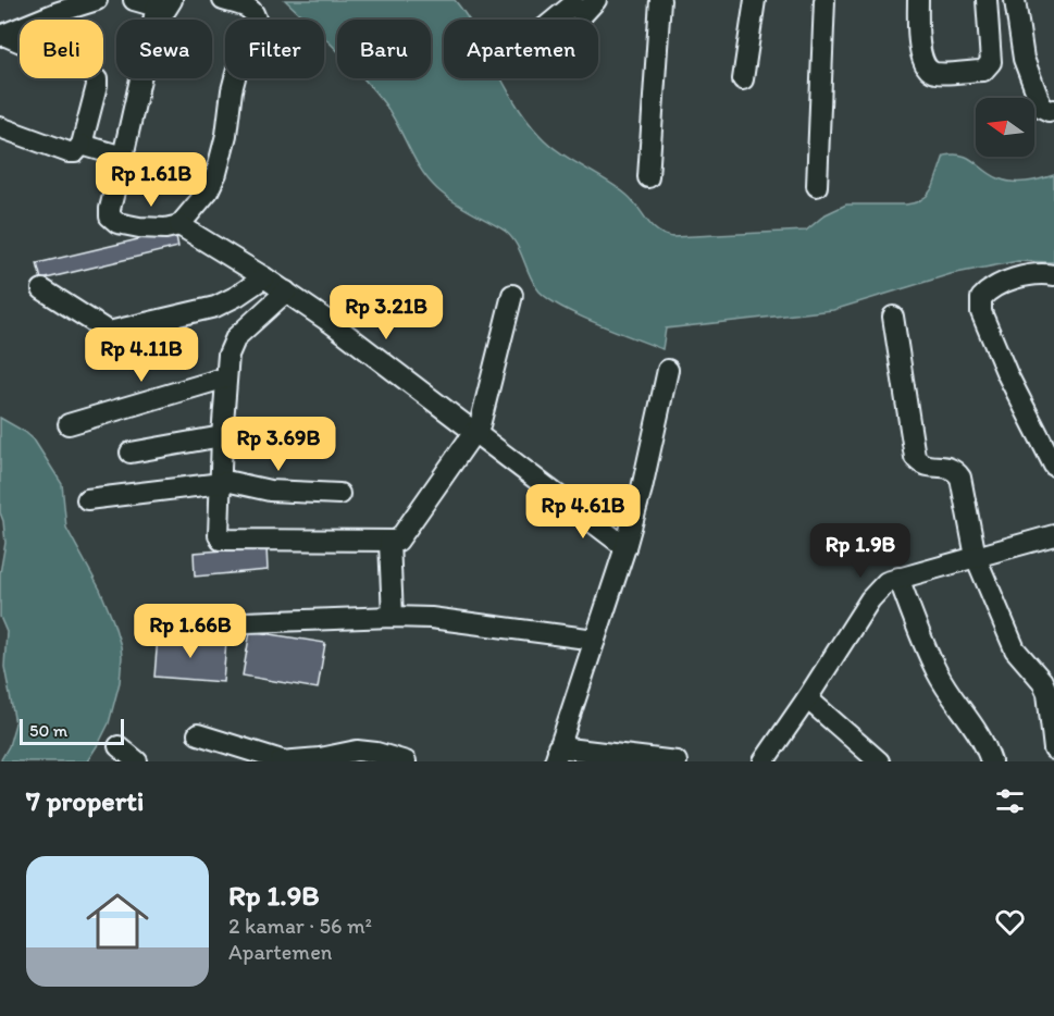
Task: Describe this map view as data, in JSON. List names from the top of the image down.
{
  "scale_bar": "50 m",
  "north": "left",
  "page": {
    "chip": [
      "Beli",
      "Sewa",
      "Filter",
      "Baru",
      "Apartemen"
    ],
    "price": [
      "Rp 1.61B",
      "Rp 3.21B",
      "Rp 4.11B",
      "Rp 3.69B",
      "Rp 4.61B",
      "Rp 1.9B",
      "Rp 1.66B"
    ],
    "scale": "50 m",
    "heading": "7 properti",
    "list": [
      {
        "name": "Rp 1.9B",
        "note": "2 kamar · 56 m² · Apartemen"
      }
    ]
  }
}
